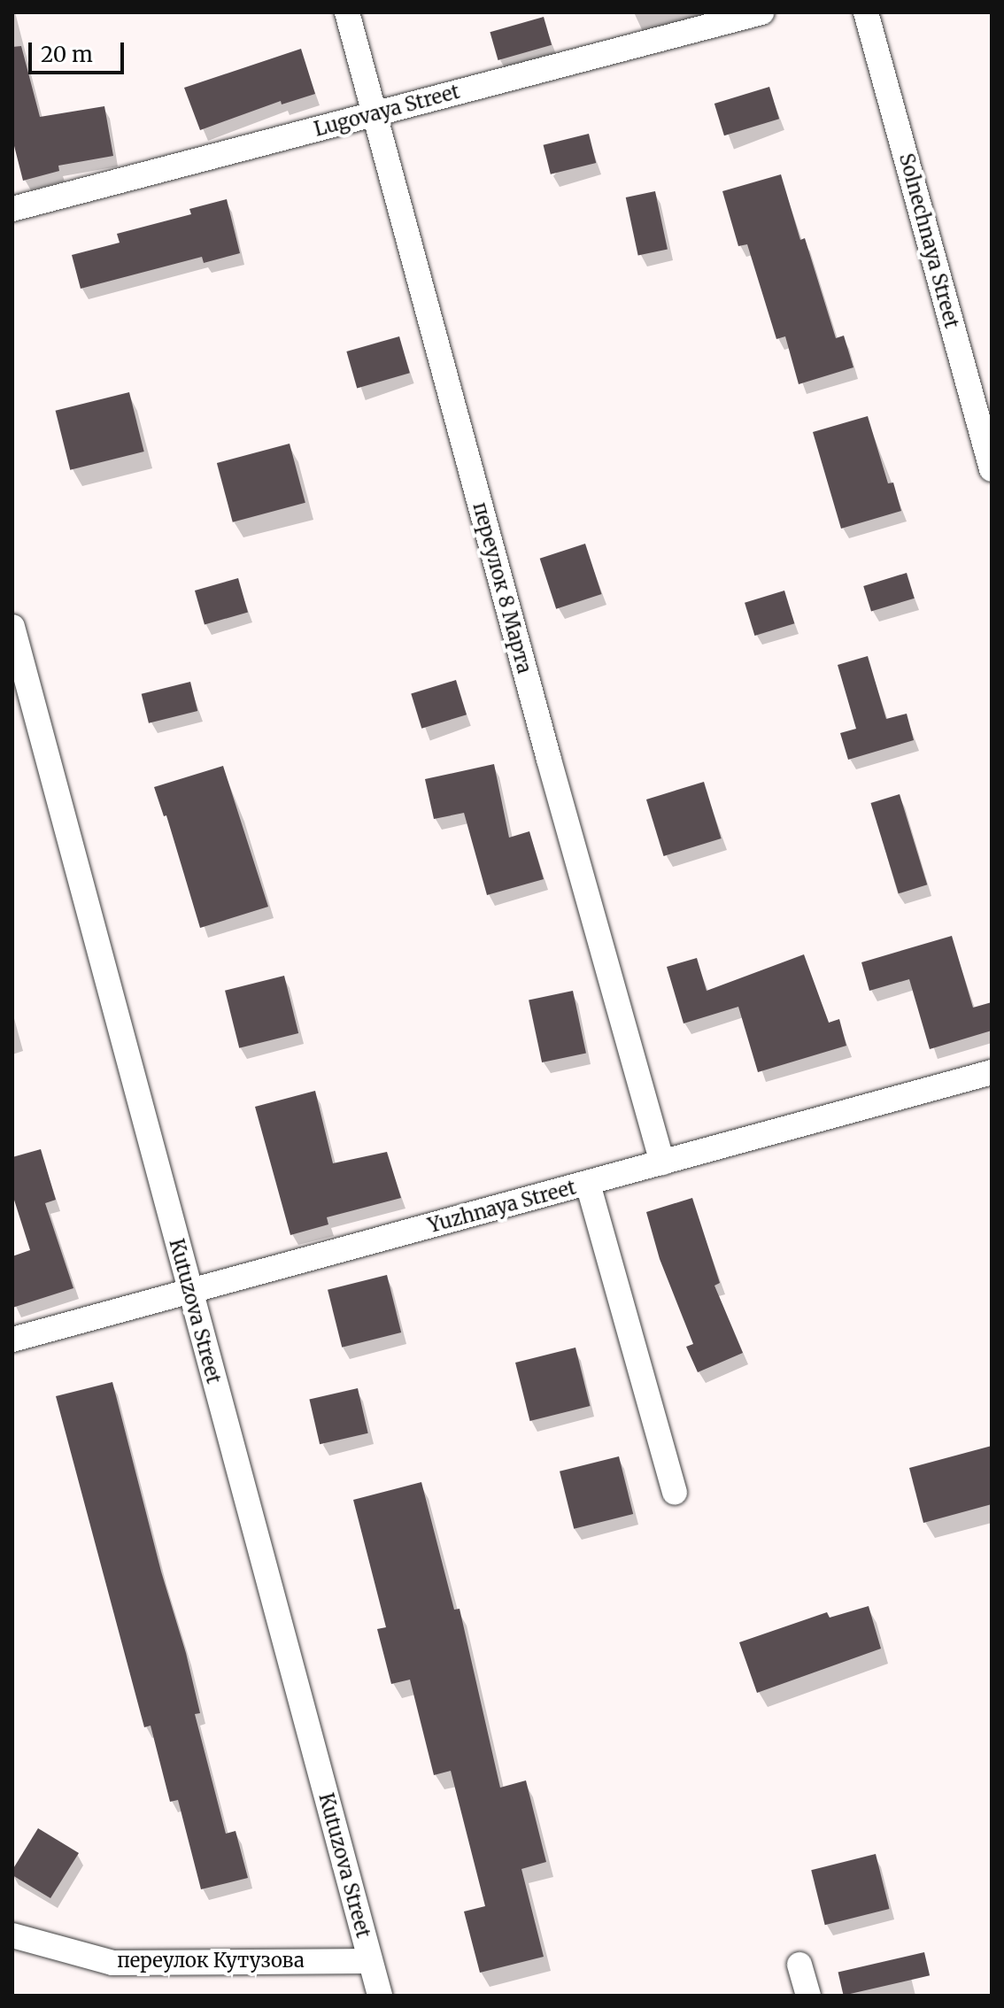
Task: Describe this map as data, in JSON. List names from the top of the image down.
{
  "streets": {
    "street": [
      "Lugovaya Street",
      "Solnechnaya Street",
      "переулок 8 Марта",
      "Yuzhnaya Street",
      "Kutuzova Street",
      "переулок Кутузова"
    ]
  },
  "crossings": [
    ["Lugovaya Street", "переулок 8 Марта"],
    ["переулок 8 Марта", "Yuzhnaya Street"],
    ["Yuzhnaya Street", "Kutuzova Street"],
    ["Kutuzova Street", "переулок Кутузова"]
  ],
  "scale_bar": "20 m"
}
